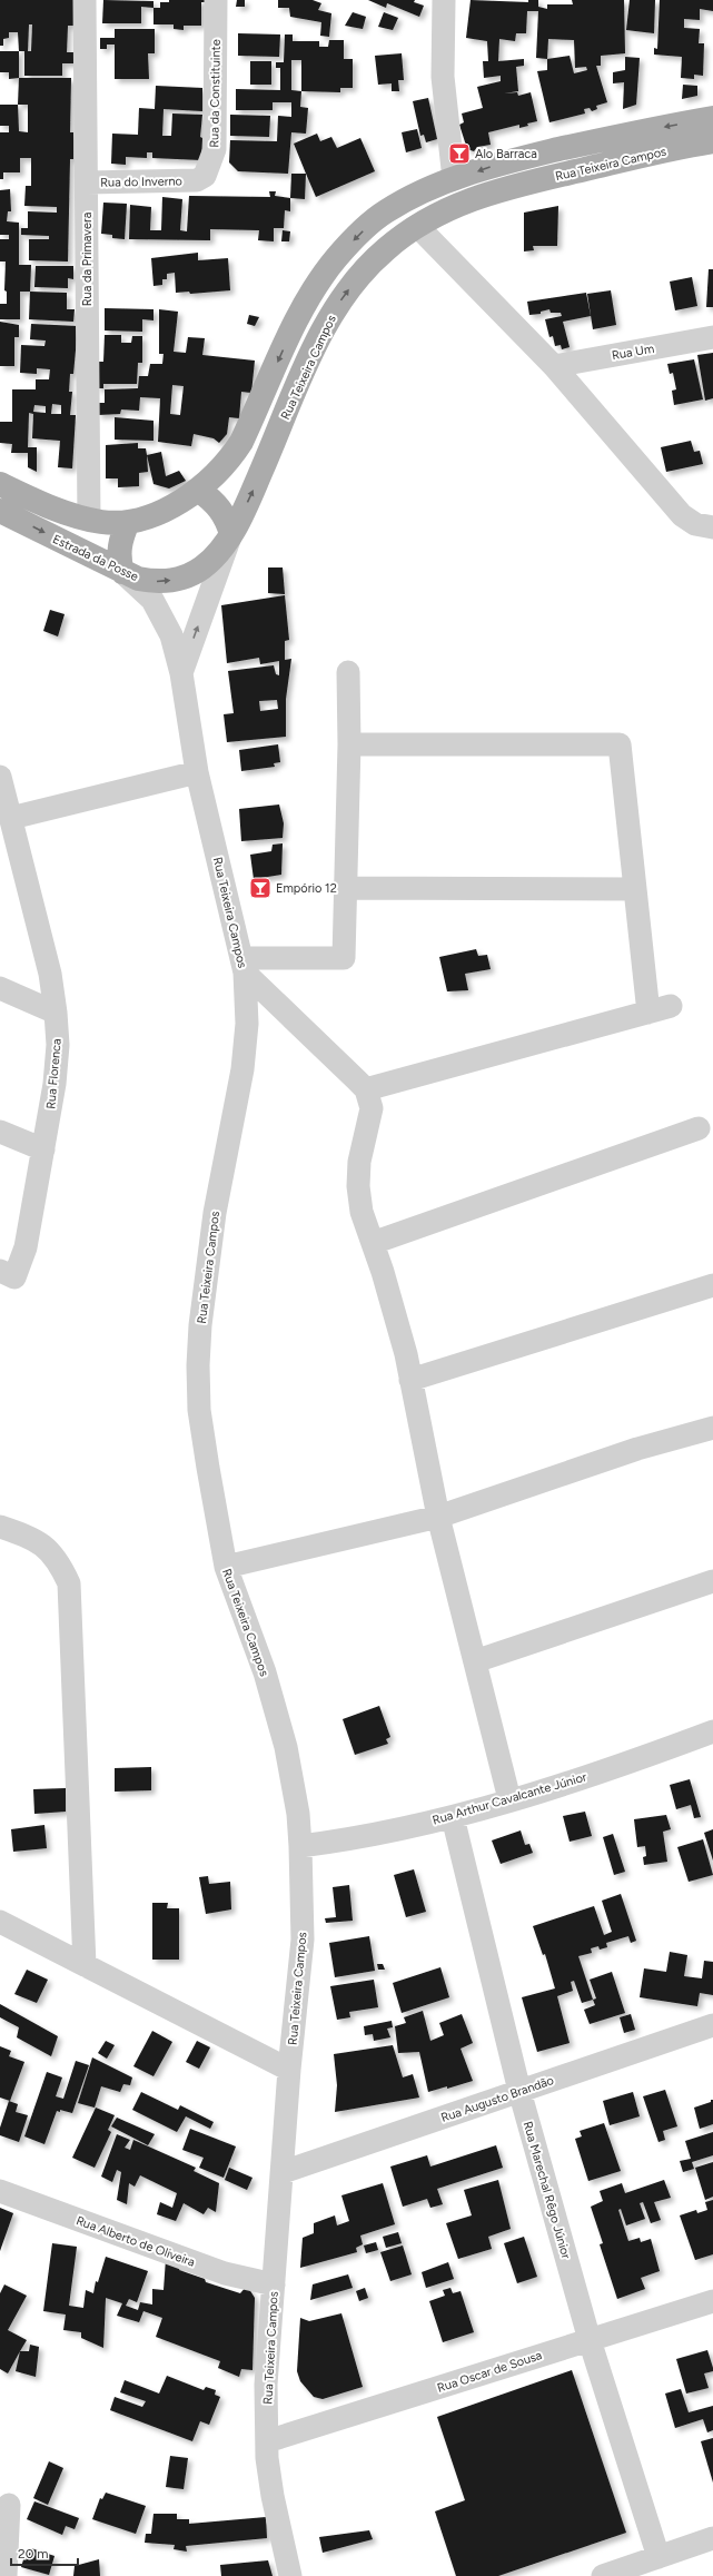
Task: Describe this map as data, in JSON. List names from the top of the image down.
{
  "streets": {
    "main road": ["Rua Teixeira Campos", "Estrada da Posse"],
    "street": [
      "Rua da Constituinte",
      "Rua do Inverno",
      "Rua da Primavera",
      "Rua Um",
      "Rua Florenca",
      "Rua Arthur Cavalcante Júnior",
      "Rua Augusto Brandão",
      "Rua Marechal Rêgo Júnior",
      "Rua Alberto de Oliveira",
      "Rua Oscar de Sousa"
    ]
  },
  "crossings": [
    ["Rua da Constituinte", "Rua do Inverno"],
    ["Rua Teixeira Campos", "Estrada da Posse"],
    ["Rua Teixeira Campos", "Rua Arthur Cavalcante Júnior"],
    ["Rua Teixeira Campos", "Rua Augusto Brandão"],
    ["Rua Teixeira Campos", "Rua Alberto de Oliveira"],
    ["Rua Teixeira Campos", "Rua Oscar de Sousa"],
    ["Rua do Inverno", "Rua da Primavera"],
    ["Rua Arthur Cavalcante Júnior", "Rua Marechal Rêgo Júnior"],
    ["Rua Augusto Brandão", "Rua Marechal Rêgo Júnior"],
    ["Rua Marechal Rêgo Júnior", "Rua Oscar de Sousa"]
  ],
  "places": {
    "bar": ["Alo Barraca", "Empório 12"]
  },
  "scale_bar": "20 m"
}
